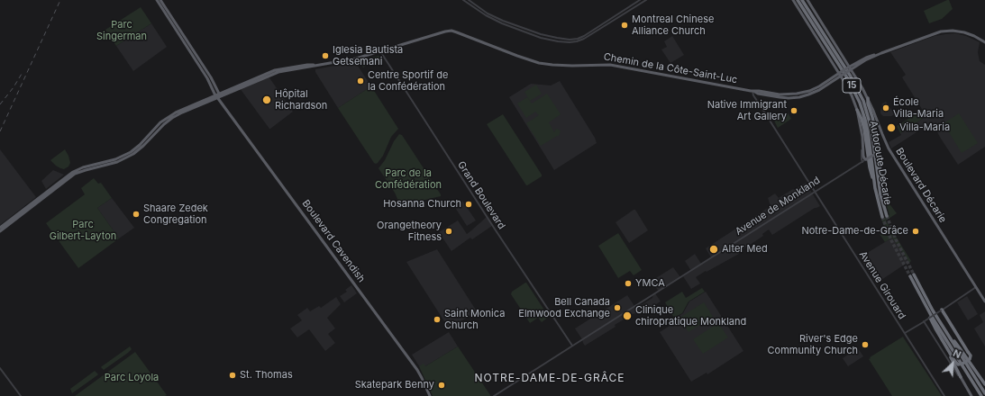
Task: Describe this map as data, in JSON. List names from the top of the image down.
{
  "streets": {
    "highway": ["15", "Autoroute Décarie"],
    "main road": [
      "Chemin de la Côte-Saint-Luc",
      "Boulevard Décarie",
      "Avenue de Monkland",
      "Boulevard Cavendish"
    ],
    "street": ["Grand Boulevard", "Avenue Girouard"]
  },
  "crossings": [
    ["Chemin de la Côte-Saint-Luc", "Boulevard Décarie"],
    ["Chemin de la Côte-Saint-Luc", "Grand Boulevard"],
    ["Chemin de la Côte-Saint-Luc", "Boulevard Cavendish"],
    ["Chemin de la Côte-Saint-Luc", "Avenue Girouard"],
    ["Boulevard Décarie", "Avenue de Monkland"],
    ["Grand Boulevard", "Avenue de Monkland"],
    ["Avenue de Monkland", "Avenue Girouard"]
  ],
  "districts": ["NOTRE-DAME-DE-GRÂCE"],
  "parks": [
    "Parc Singerman",
    "Parc de la Confédération",
    "Parc Gilbert-Layton",
    "Parc Loyola"
  ],
  "places": [
    "Montreal Chinese Alliance Church",
    "Iglesia Bautista Getsemani",
    "Centre Sportif de la Confédération",
    "Hôpital Richardson",
    "École Villa-Maria",
    "Native Immigrant Art Gallery",
    "Villa-Maria",
    "Hosanna Church",
    "Shaare Zedek Congregation",
    "Orangetheory Fitness",
    "Notre-Dame-de-Grâce",
    "Alter Med",
    "YMCA",
    "Bell Canada Elmwood Exchange",
    "Clinique chiropratique Monkland",
    "Saint Monica Church",
    "River's Edge Community Church",
    "St. Thomas",
    "Skatepark Benny"
  ],
  "north": "top right"
}
